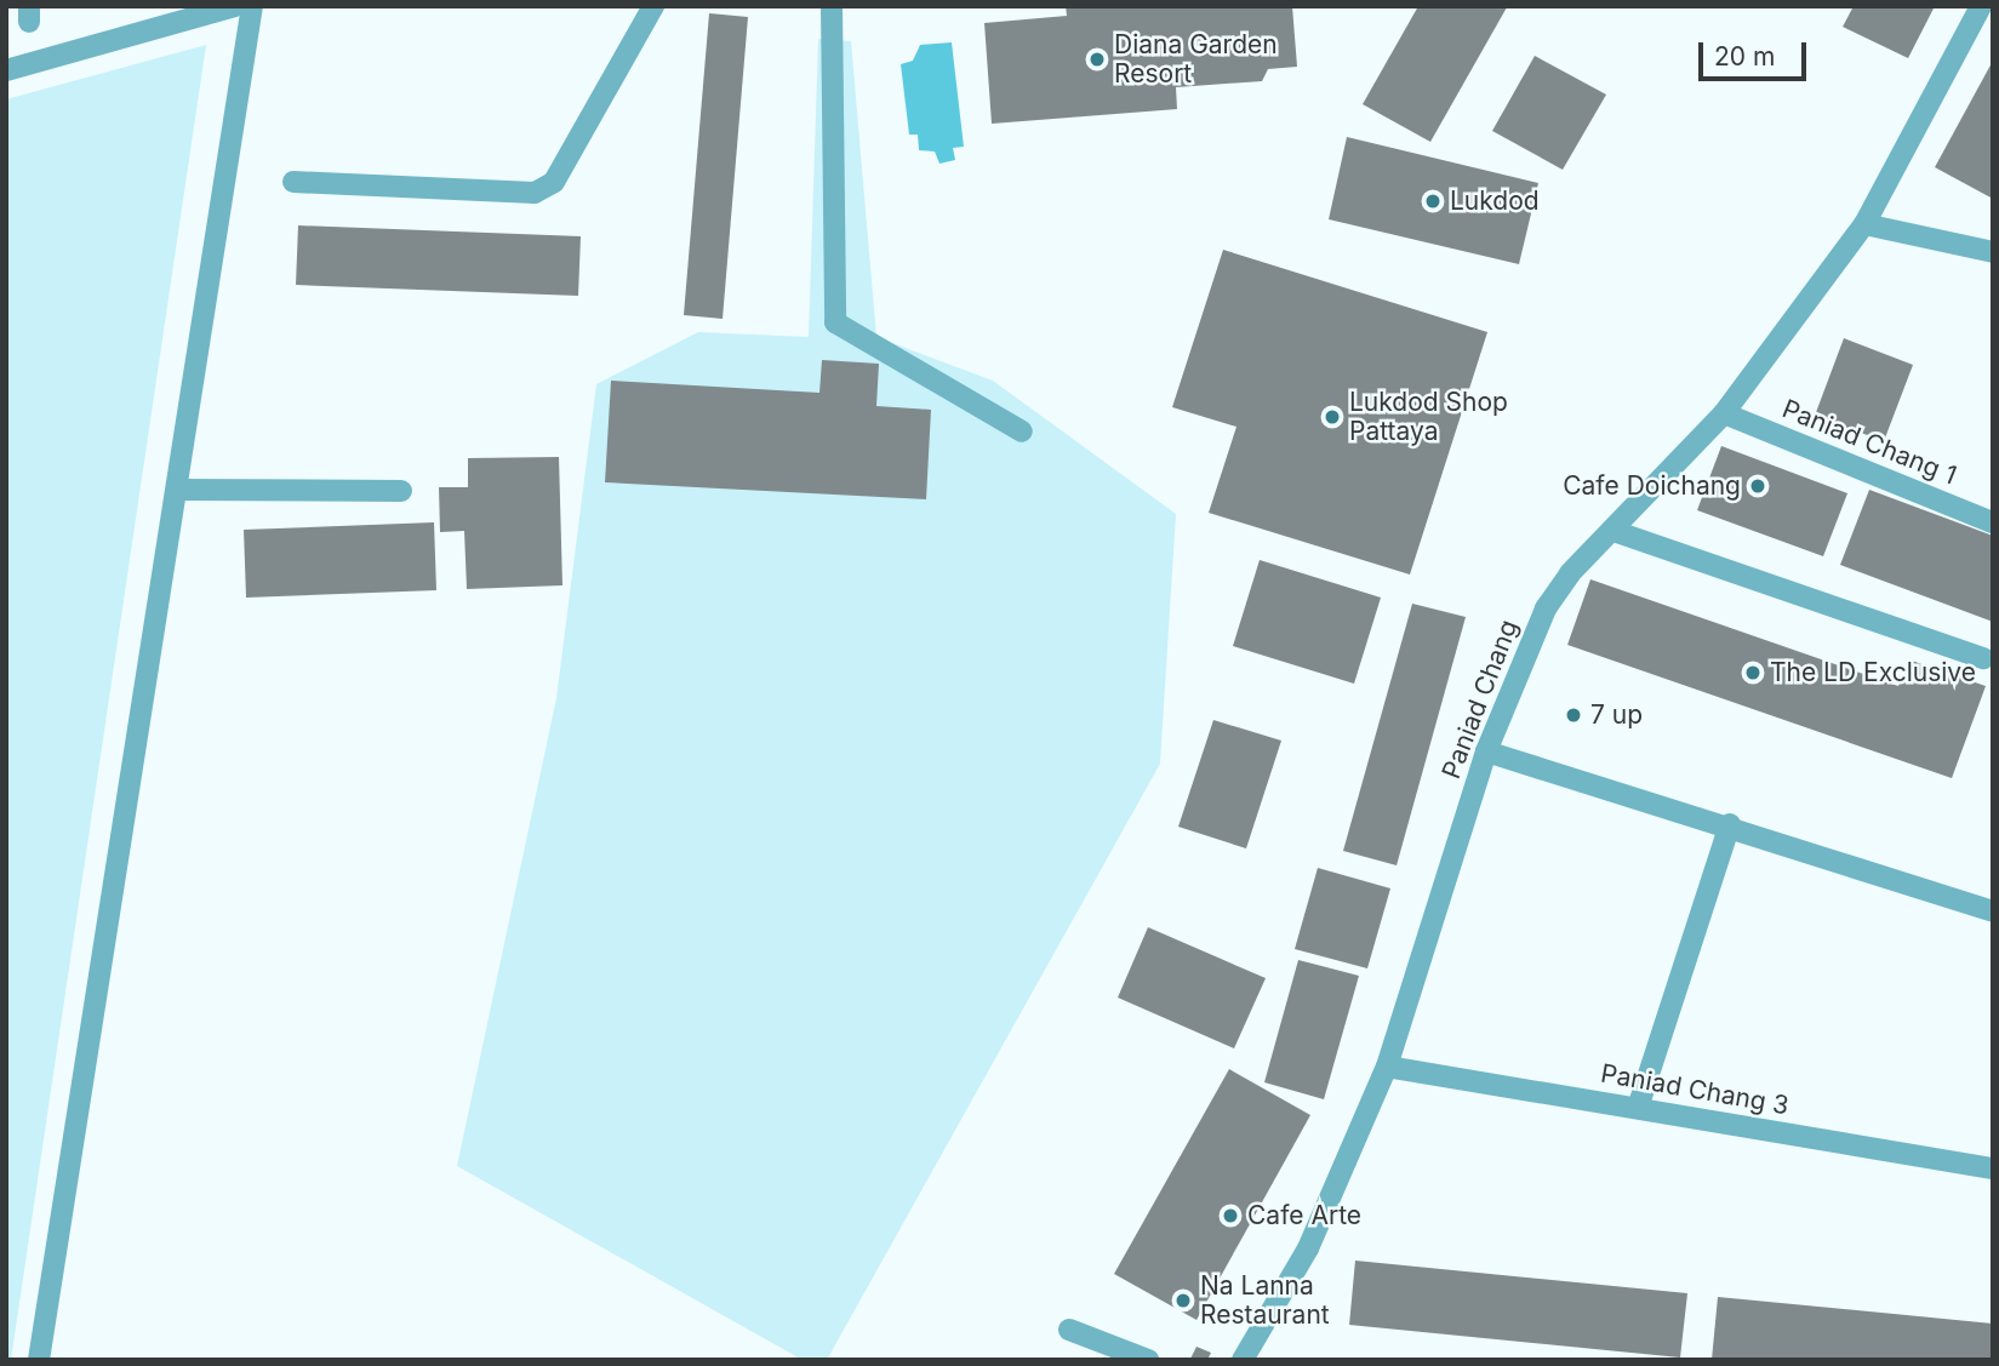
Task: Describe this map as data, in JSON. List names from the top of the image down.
{
  "streets": {
    "street": ["Paniad Chang 1", "Paniad Chang", "Paniad Chang 3"]
  },
  "crossings": [
    ["Paniad Chang 1", "Paniad Chang"],
    ["Paniad Chang", "Paniad Chang 3"]
  ],
  "places": [
    "Diana Garden Resort",
    "Lukdod",
    "Lukdod Shop Pattaya",
    "Cafe Doichang",
    "The LD Exclusive",
    "7 up",
    "Cafe Arte",
    "Na Lanna Restaurant"
  ],
  "scale_bar": "20 m"
}
